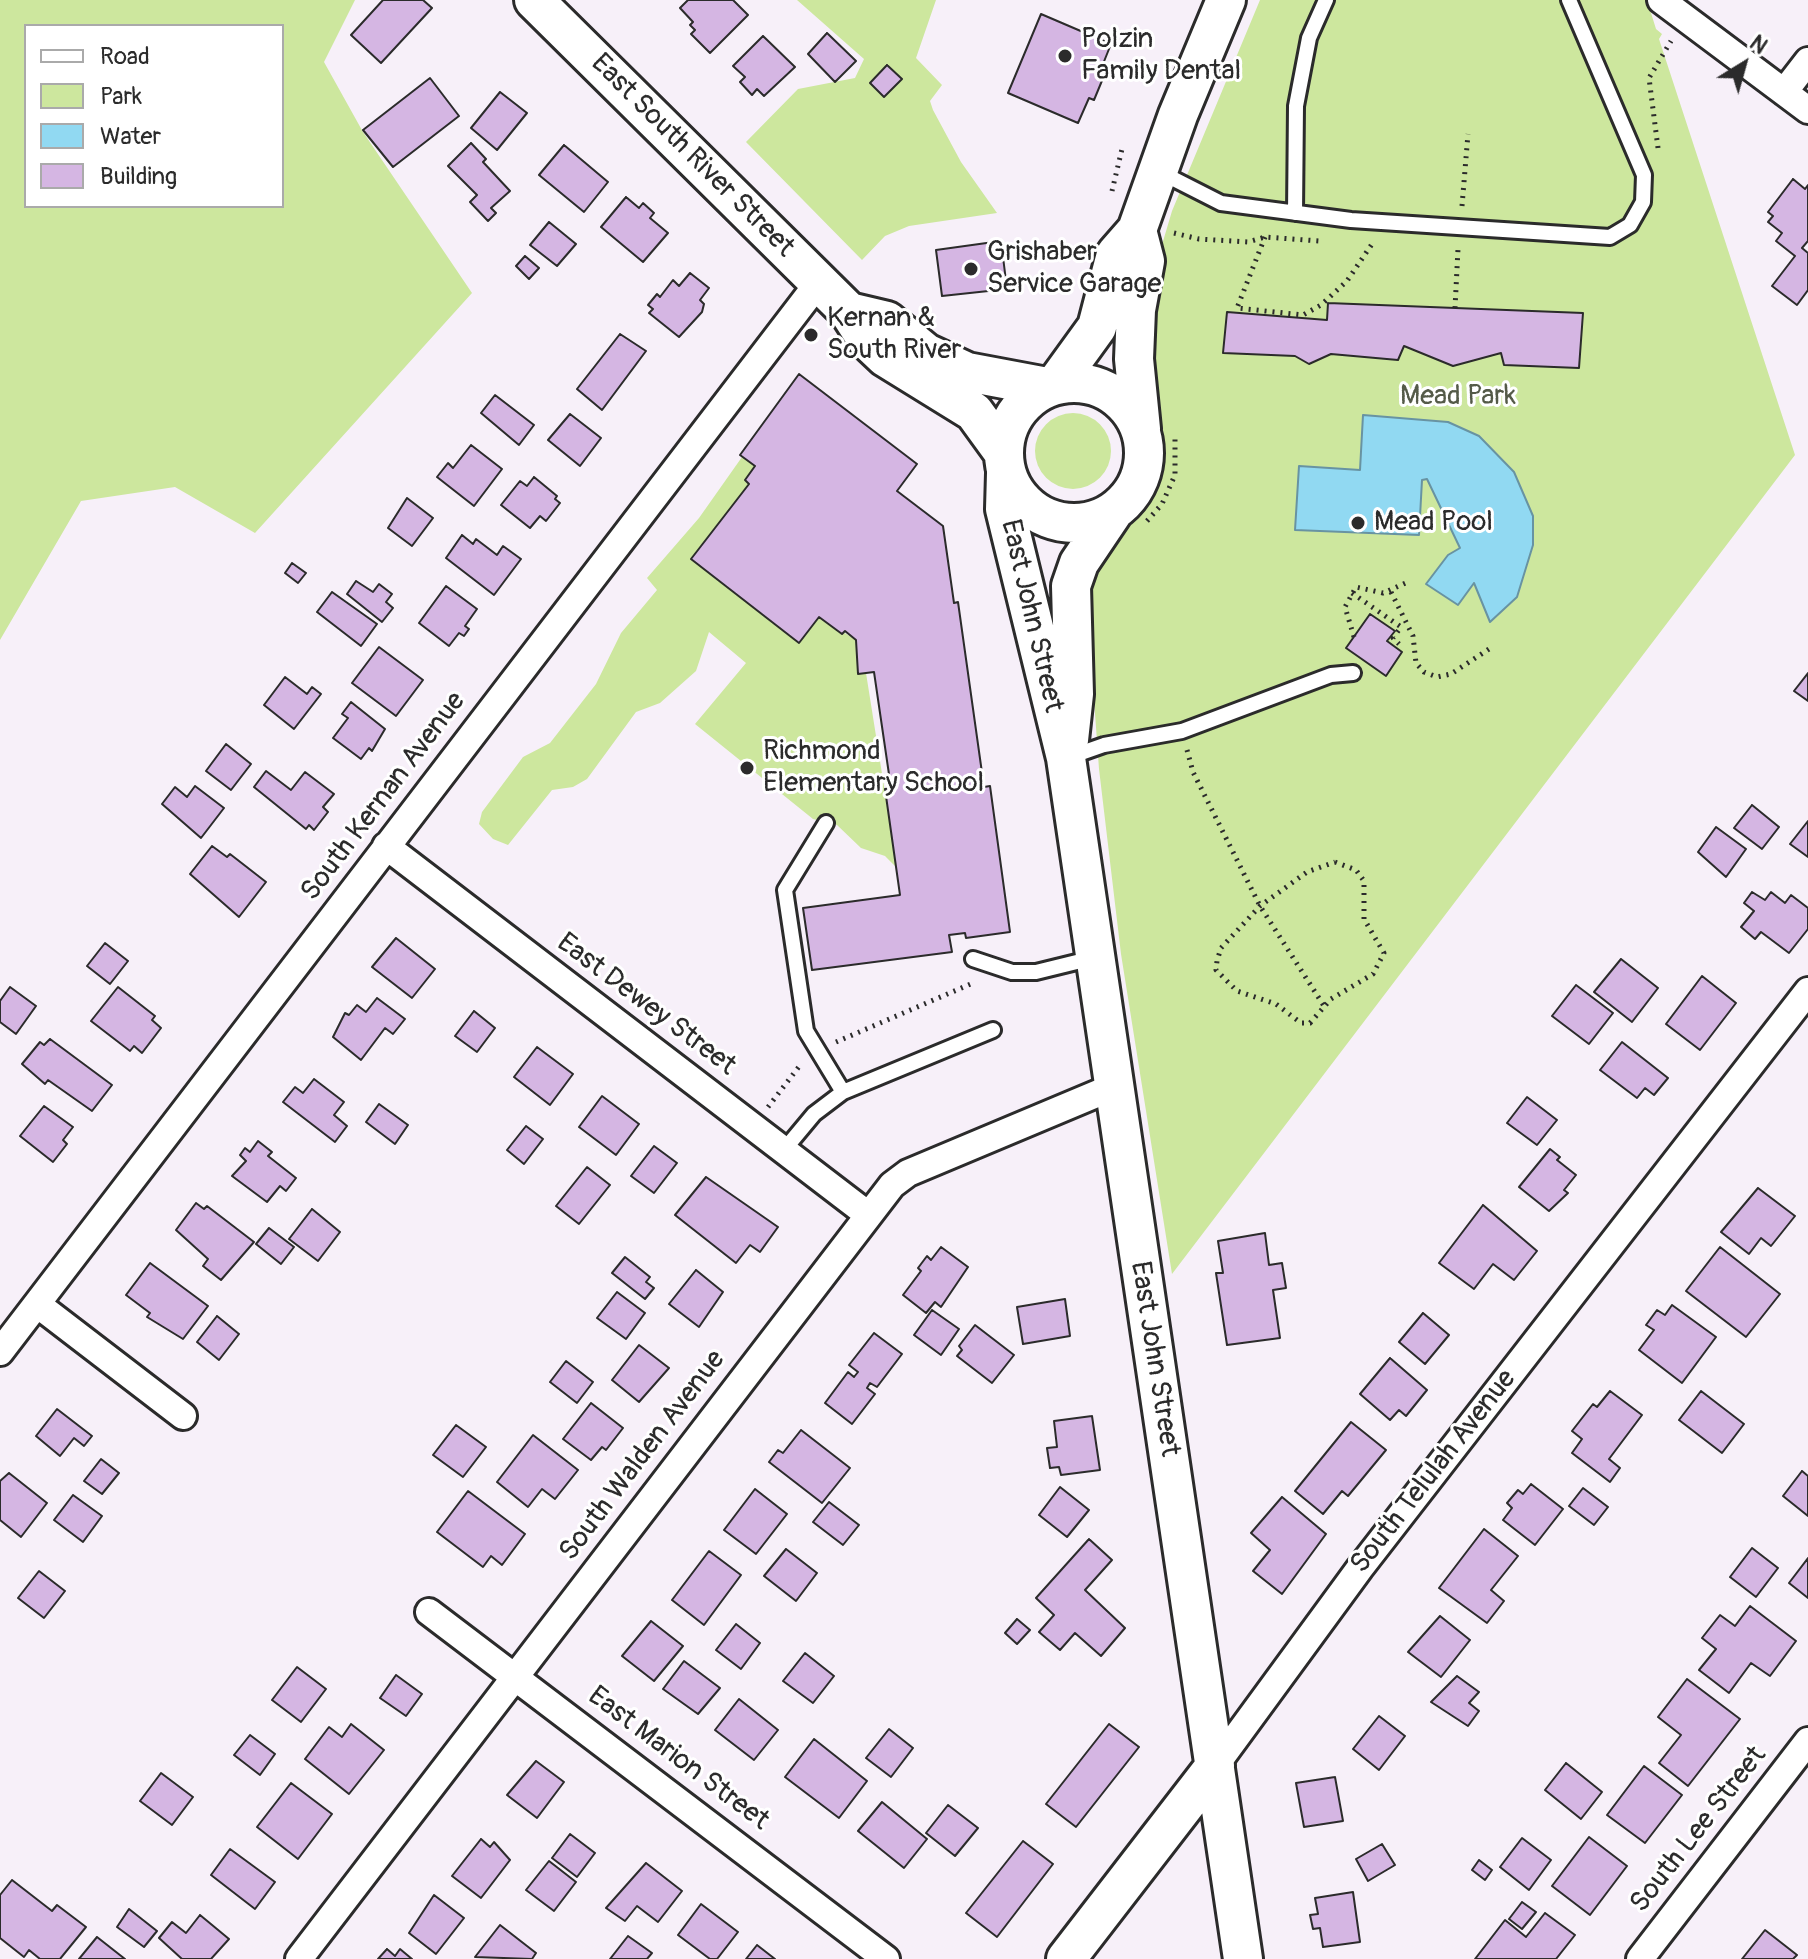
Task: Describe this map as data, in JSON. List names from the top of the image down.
{
  "streets": {
    "street": [
      "East South River Street",
      "East John Street",
      "South Kernan Avenue",
      "East Dewey Street",
      "South Walden Avenue",
      "South Telulah Avenue",
      "East Marion Street",
      "South Lee Street"
    ]
  },
  "crossings": [
    ["East South River Street", "East John Street"],
    ["East South River Street", "South Kernan Avenue"],
    ["East John Street", "South Walden Avenue"],
    ["East John Street", "South Telulah Avenue"],
    ["South Kernan Avenue", "East Dewey Street"],
    ["East Dewey Street", "South Walden Avenue"],
    ["South Walden Avenue", "East Marion Street"]
  ],
  "parks": ["Mead Park"],
  "places": [
    "Polzin Family Dental",
    "Grishaber Service Garage",
    "Kernan & South River",
    "Mead Pool",
    "Richmond Elementary School"
  ],
  "legend": [
    "Road",
    "Park",
    "Water",
    "Building"
  ],
  "north": "top right"
}
